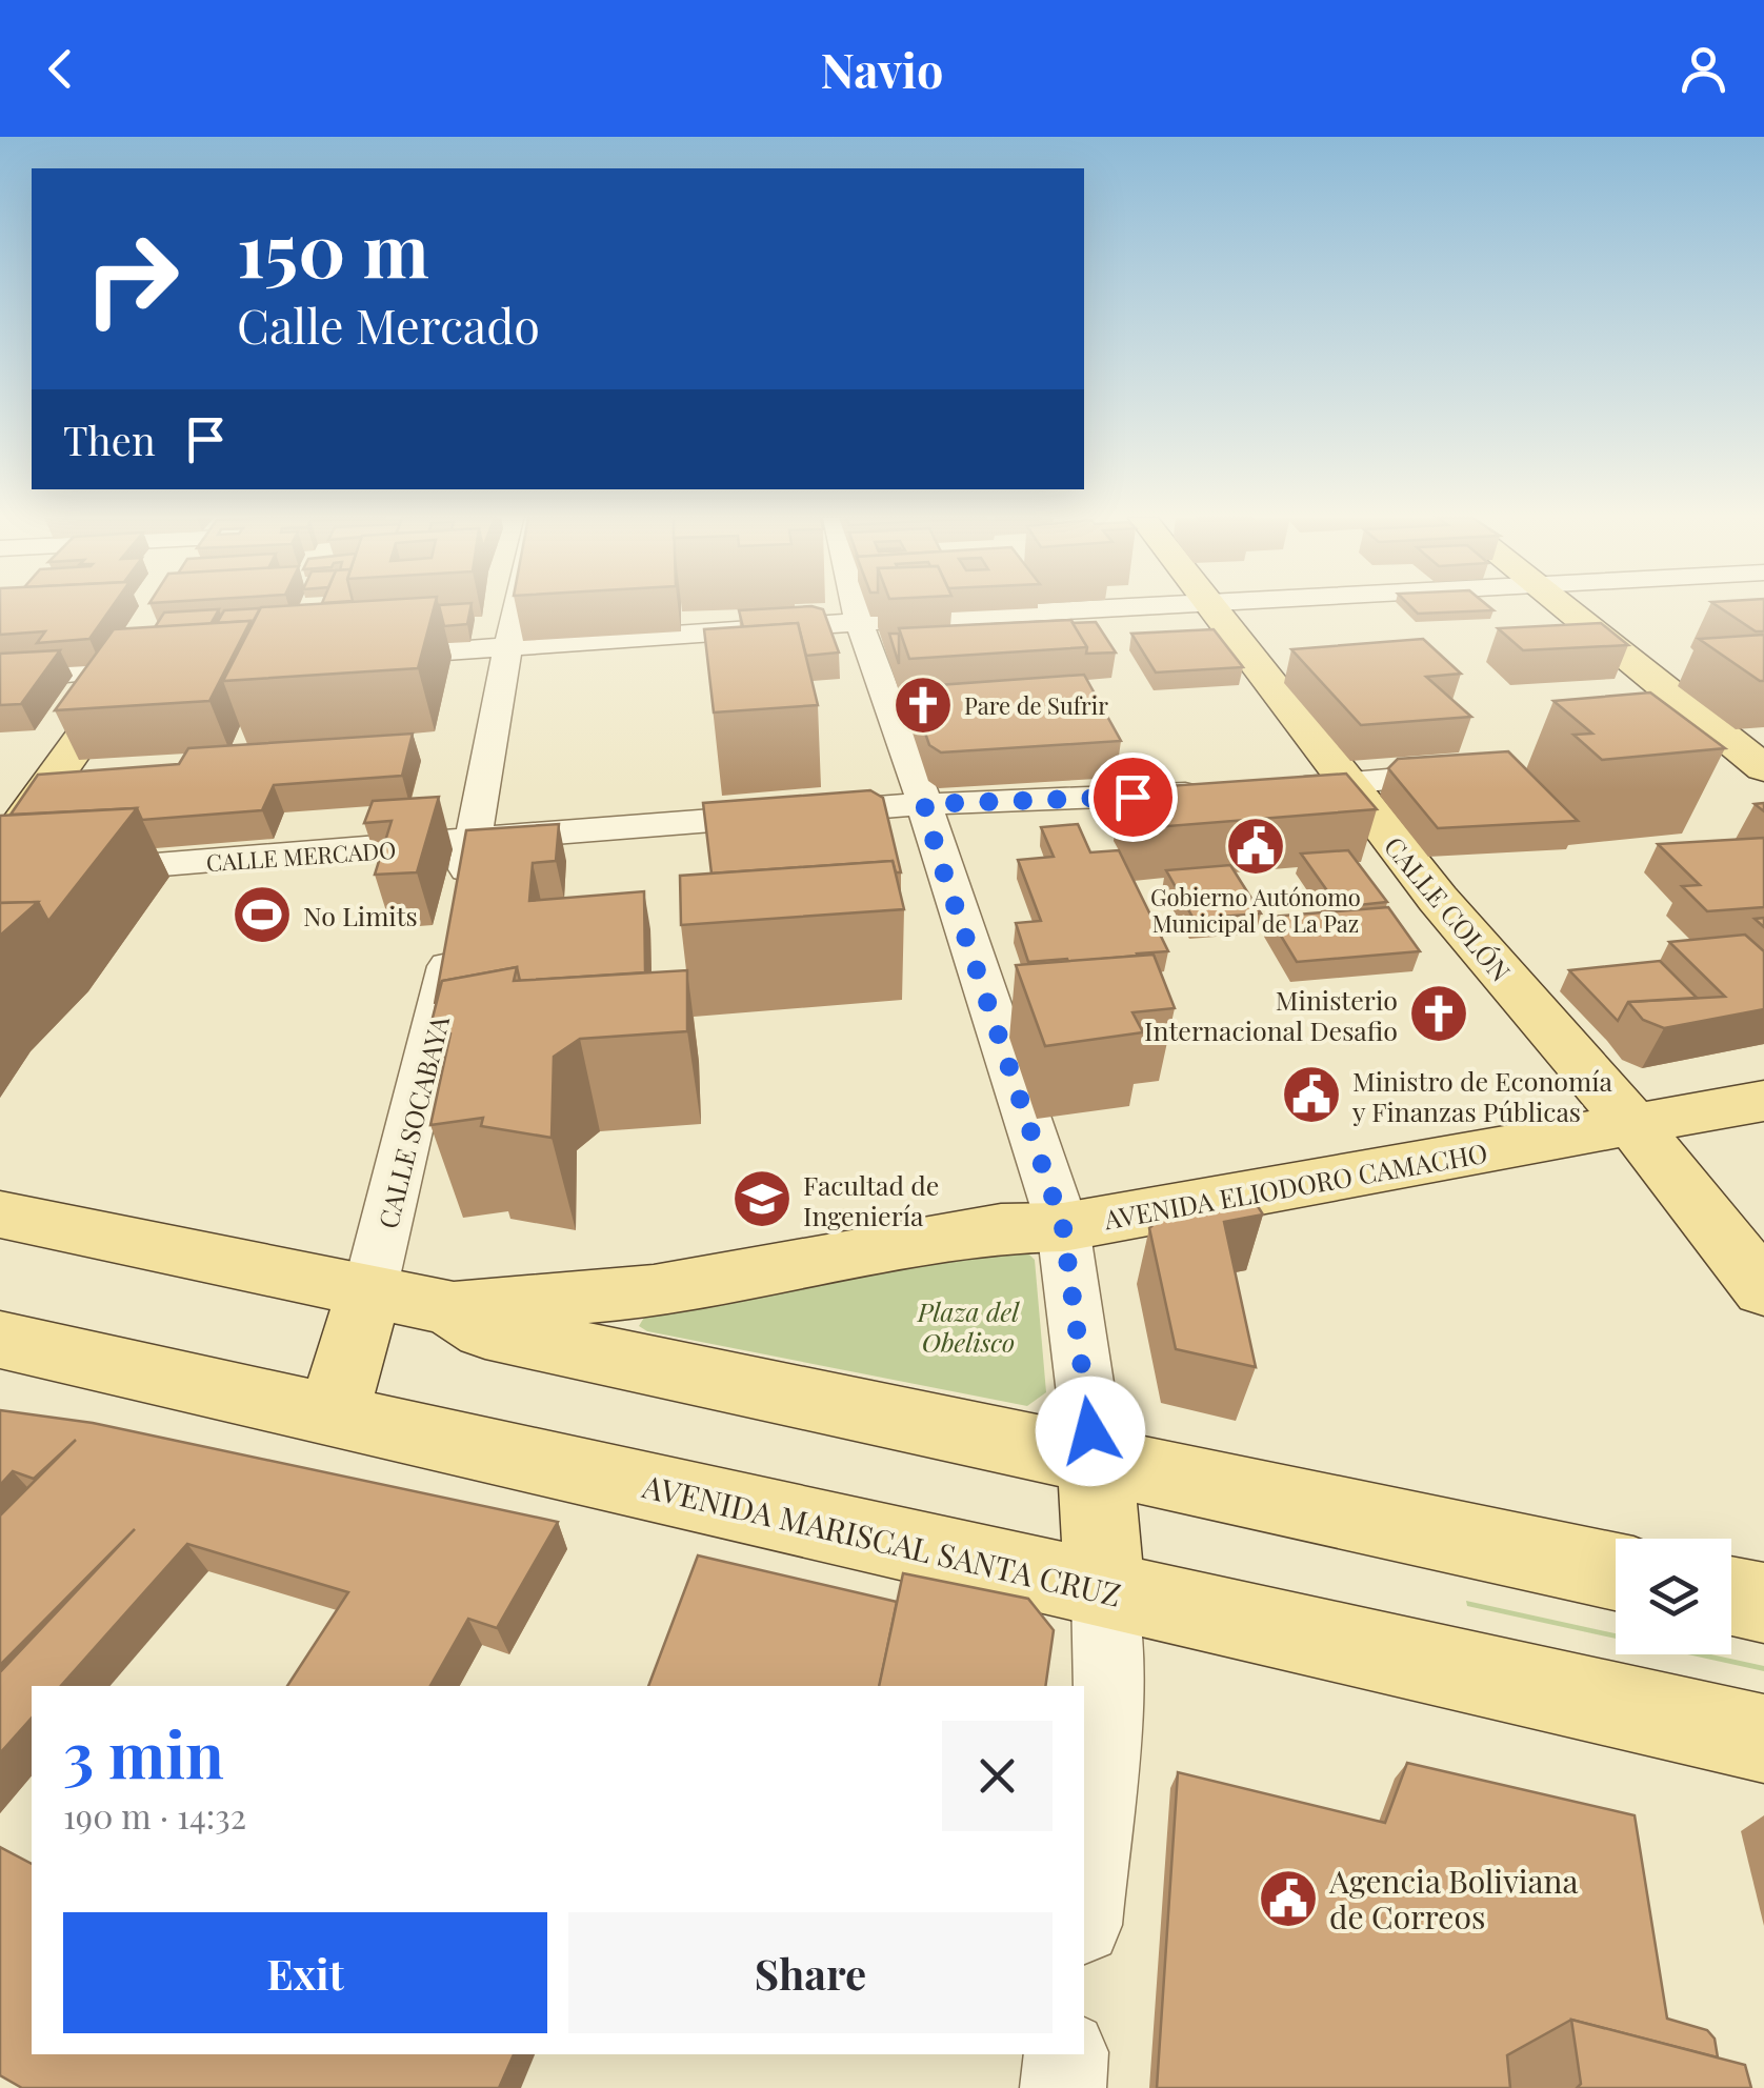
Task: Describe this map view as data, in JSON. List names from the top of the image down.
{
  "streets": {
    "main road": ["CALLE COLÓN", "AVENIDA ELIODORO CAMACHO", "AVENIDA MARISCAL SANTA CRUZ"],
    "street": ["CALLE MERCADO", "CALLE SOCABAYA"]
  },
  "crossings": [
    ["CALLE MERCADO", "CALLE SOCABAYA"],
    ["CALLE COLÓN", "AVENIDA ELIODORO CAMACHO"]
  ],
  "parks": ["Plaza del Obelisco"],
  "places": {
    "church": ["Pare de Sufrir", "Ministerio Internacional Desafio"],
    "public building": ["Gobierno Autónomo Municipal de La Paz", "Ministro de Economía y Finanzas Públicas", "Agencia Boliviana de Correos"],
    "sports": ["No Limits"],
    "school or university": ["Facultad de Ingeniería"]
  },
  "page": {
    "header": "Navio",
    "turn": ["150 m", "Calle Mercado"],
    "then": "Then",
    "heading": ["3 min", "190 m · 14:32"],
    "buttons": ["Exit", "Share"]
  }
}
